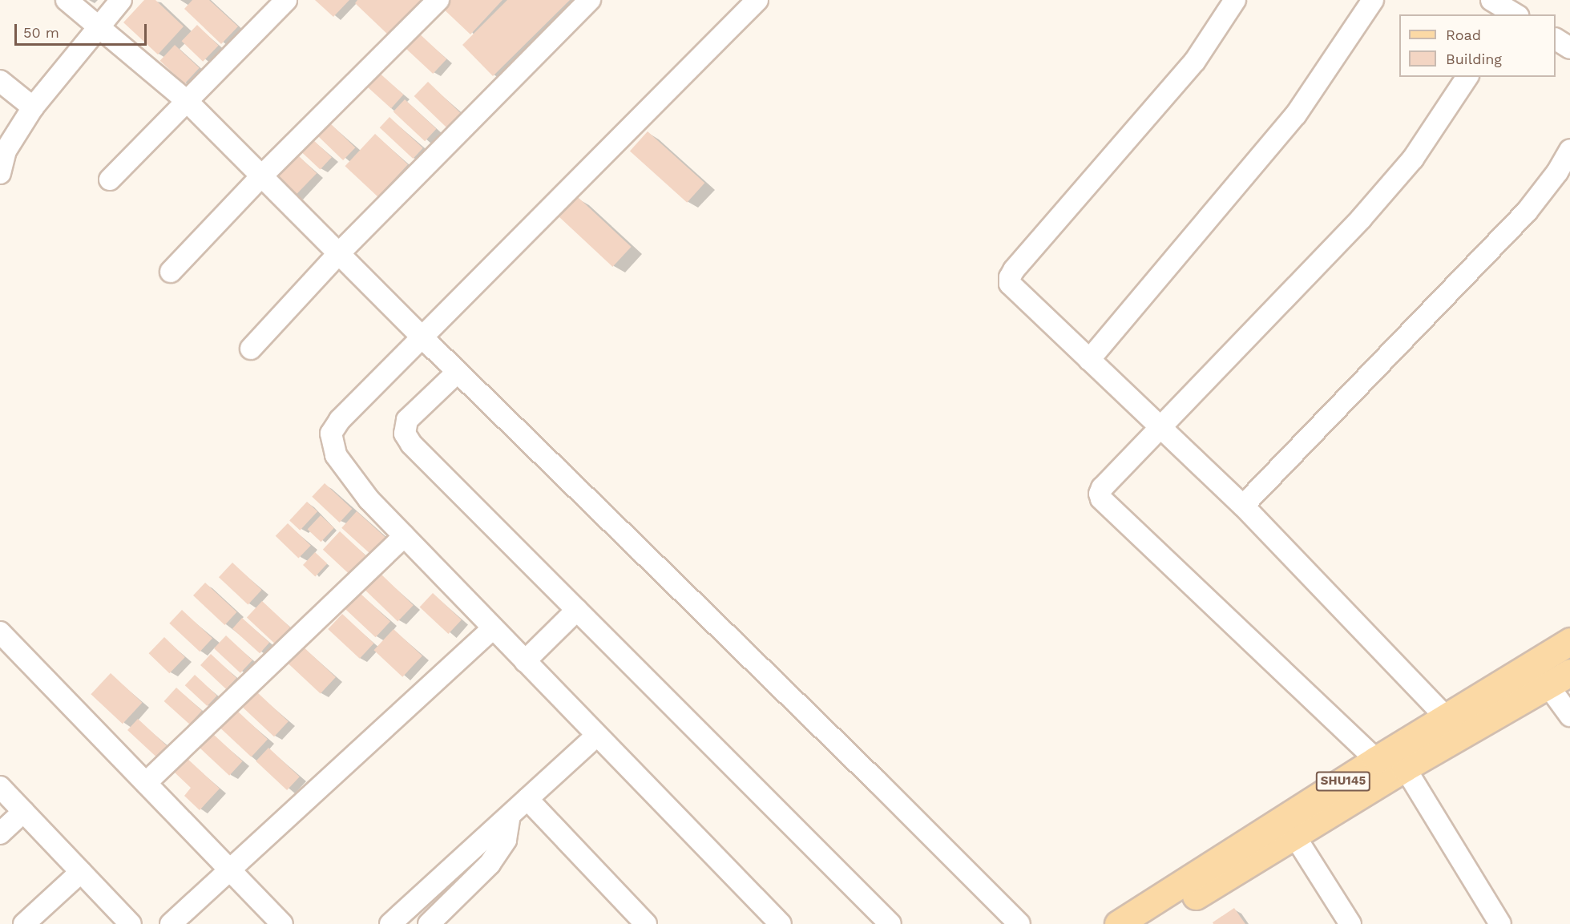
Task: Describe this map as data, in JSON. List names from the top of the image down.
{
  "streets": {
    "main road": ["SHU145"]
  },
  "legend": ["Road", "Building"],
  "scale_bar": "50 m"
}
